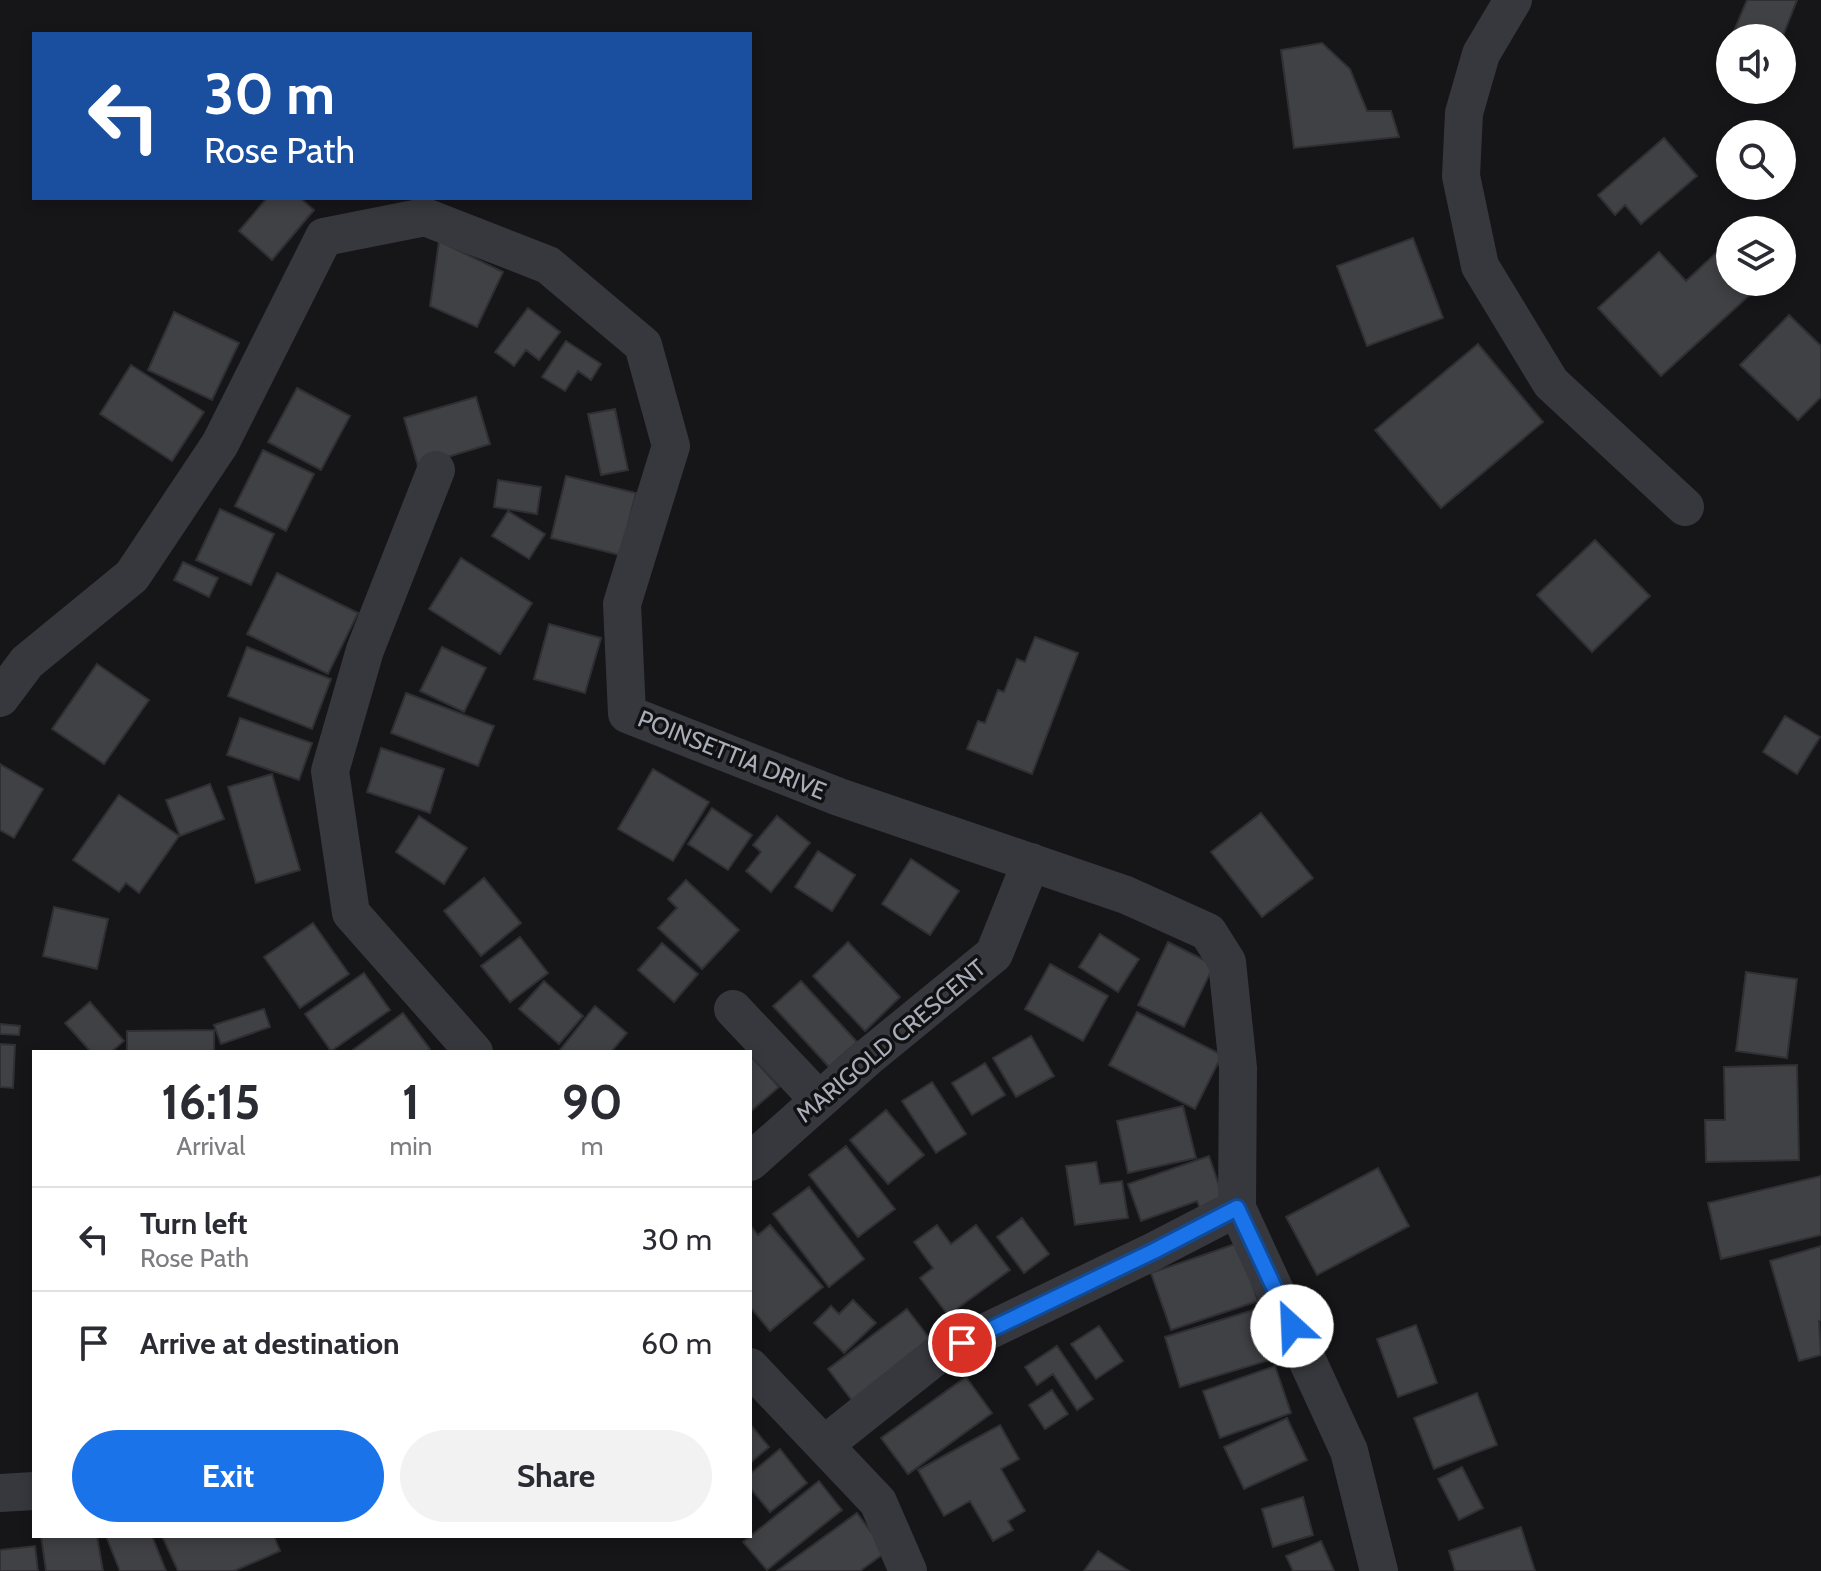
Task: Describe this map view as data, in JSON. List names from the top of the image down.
{
  "streets": {
    "street": ["POINSETTIA DRIVE", "MARIGOLD CRESCENT"]
  },
  "crossings": [
    ["POINSETTIA DRIVE", "MARIGOLD CRESCENT"]
  ],
  "page": {
    "turn": ["30 m", "Rose Path"],
    "eta": [
      "16:15",
      "Arrival",
      "1",
      "min",
      "90",
      "m"
    ],
    "list": [
      {
        "name": "Turn left",
        "note": "Rose Path",
        "value": "30 m"
      },
      {
        "name": "Arrive at destination",
        "value": "60 m"
      }
    ],
    "buttons": ["Exit", "Share"]
  }
}
